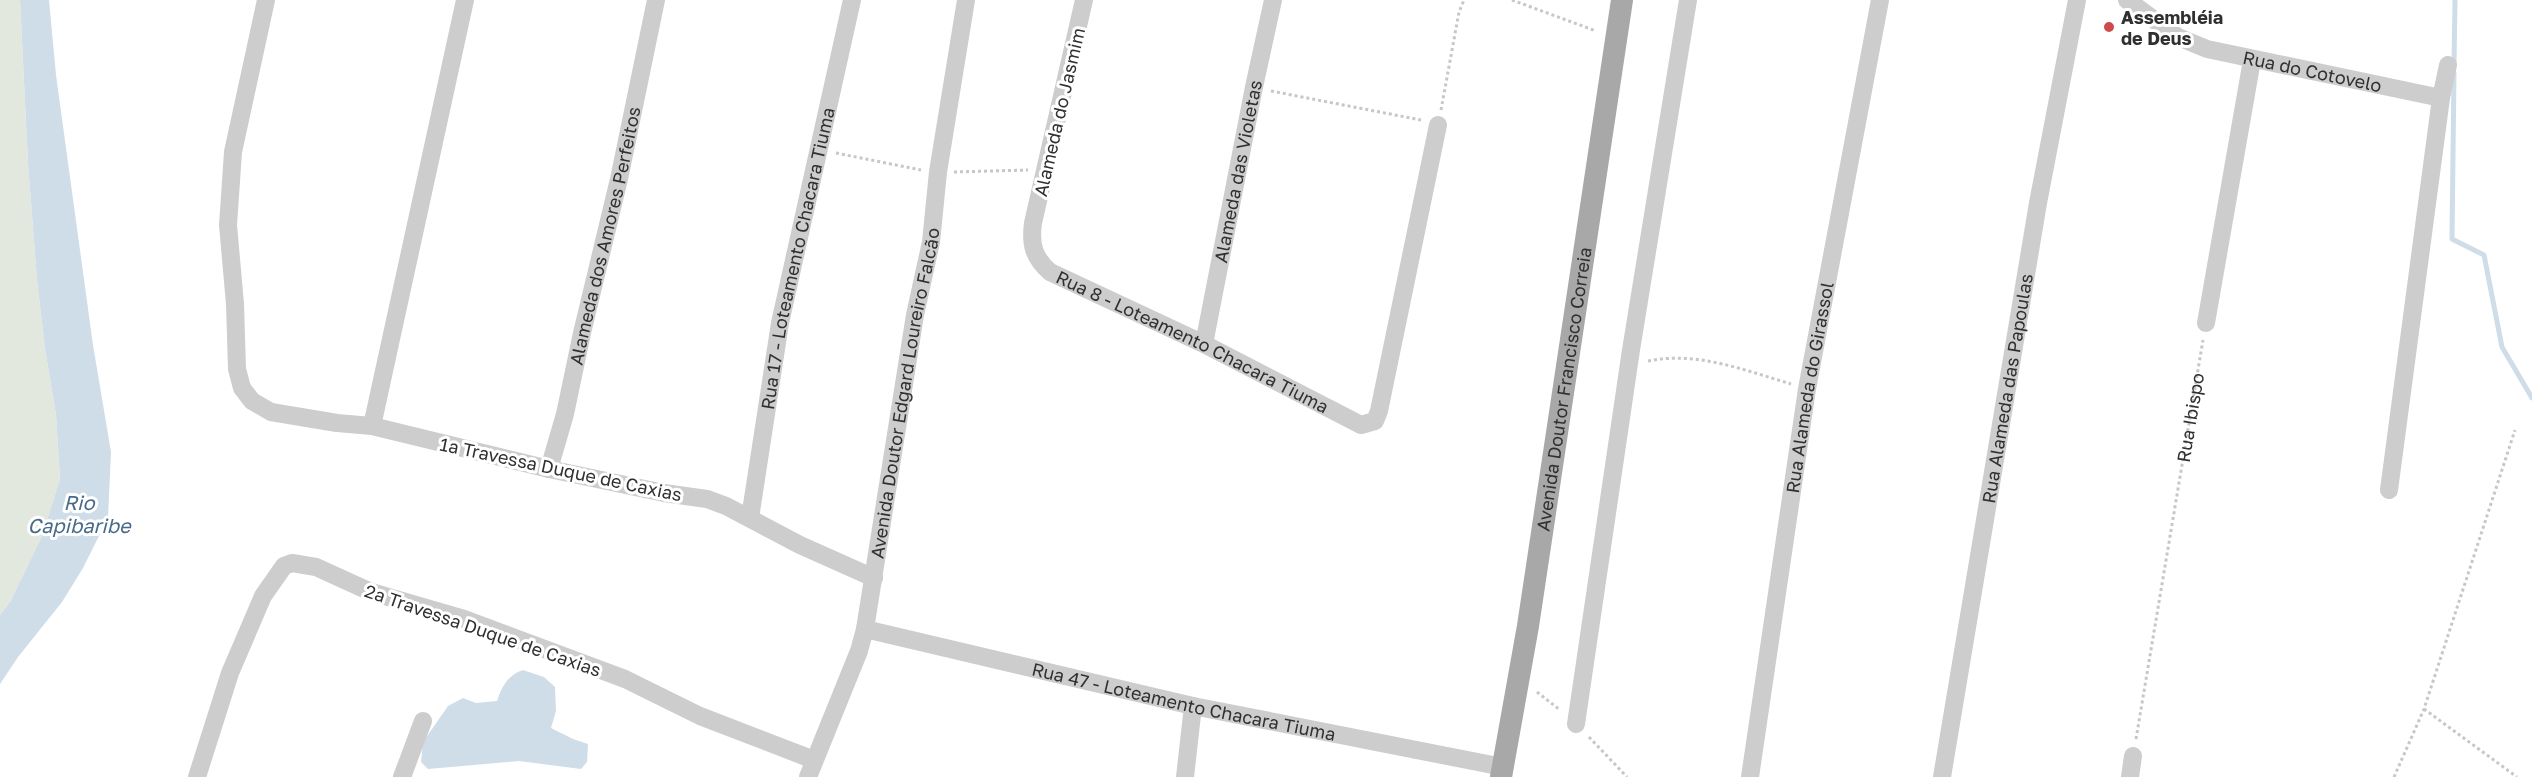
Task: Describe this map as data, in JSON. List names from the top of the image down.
{
  "streets": {
    "main road": ["Avenida Doutor Francisco Correia"],
    "street": [
      "Rua do Cotovelo",
      "Alameda do Jasmim",
      "Alameda das Violetas",
      "Alameda dos Amores Perfeitos",
      "Rua 17 - Loteamento Chacara Tiuma",
      "Rua 8 - Loteamento Chacara Tiuma",
      "Rua Alameda do Girassol",
      "Rua Alameda das Papoulas",
      "Avenida Doutor Edgard Loureiro Falcão",
      "1ª Travessa Duque de Caxias",
      "2ª Travessa Duque de Caxias",
      "Rua 47 - Loteamento Chacara Tiuma"
    ],
    "path": ["Rua Ibispo"]
  },
  "crossings": [
    ["Alameda do Jasmim", "Rua 8 - Loteamento Chacara Tiuma"],
    ["Alameda das Violetas", "Rua 8 - Loteamento Chacara Tiuma"],
    ["Alameda dos Amores Perfeitos", "1ª Travessa Duque de Caxias"],
    ["Rua 17 - Loteamento Chacara Tiuma", "1ª Travessa Duque de Caxias"],
    ["Avenida Doutor Francisco Correia", "Rua 47 - Loteamento Chacara Tiuma"],
    ["Avenida Doutor Edgard Loureiro Falcão", "1ª Travessa Duque de Caxias"],
    ["Avenida Doutor Edgard Loureiro Falcão", "2ª Travessa Duque de Caxias"],
    ["Avenida Doutor Edgard Loureiro Falcão", "Rua 47 - Loteamento Chacara Tiuma"]
  ],
  "water": ["Rio Capibaribe"],
  "places": ["Assembléia de Deus"]
}
